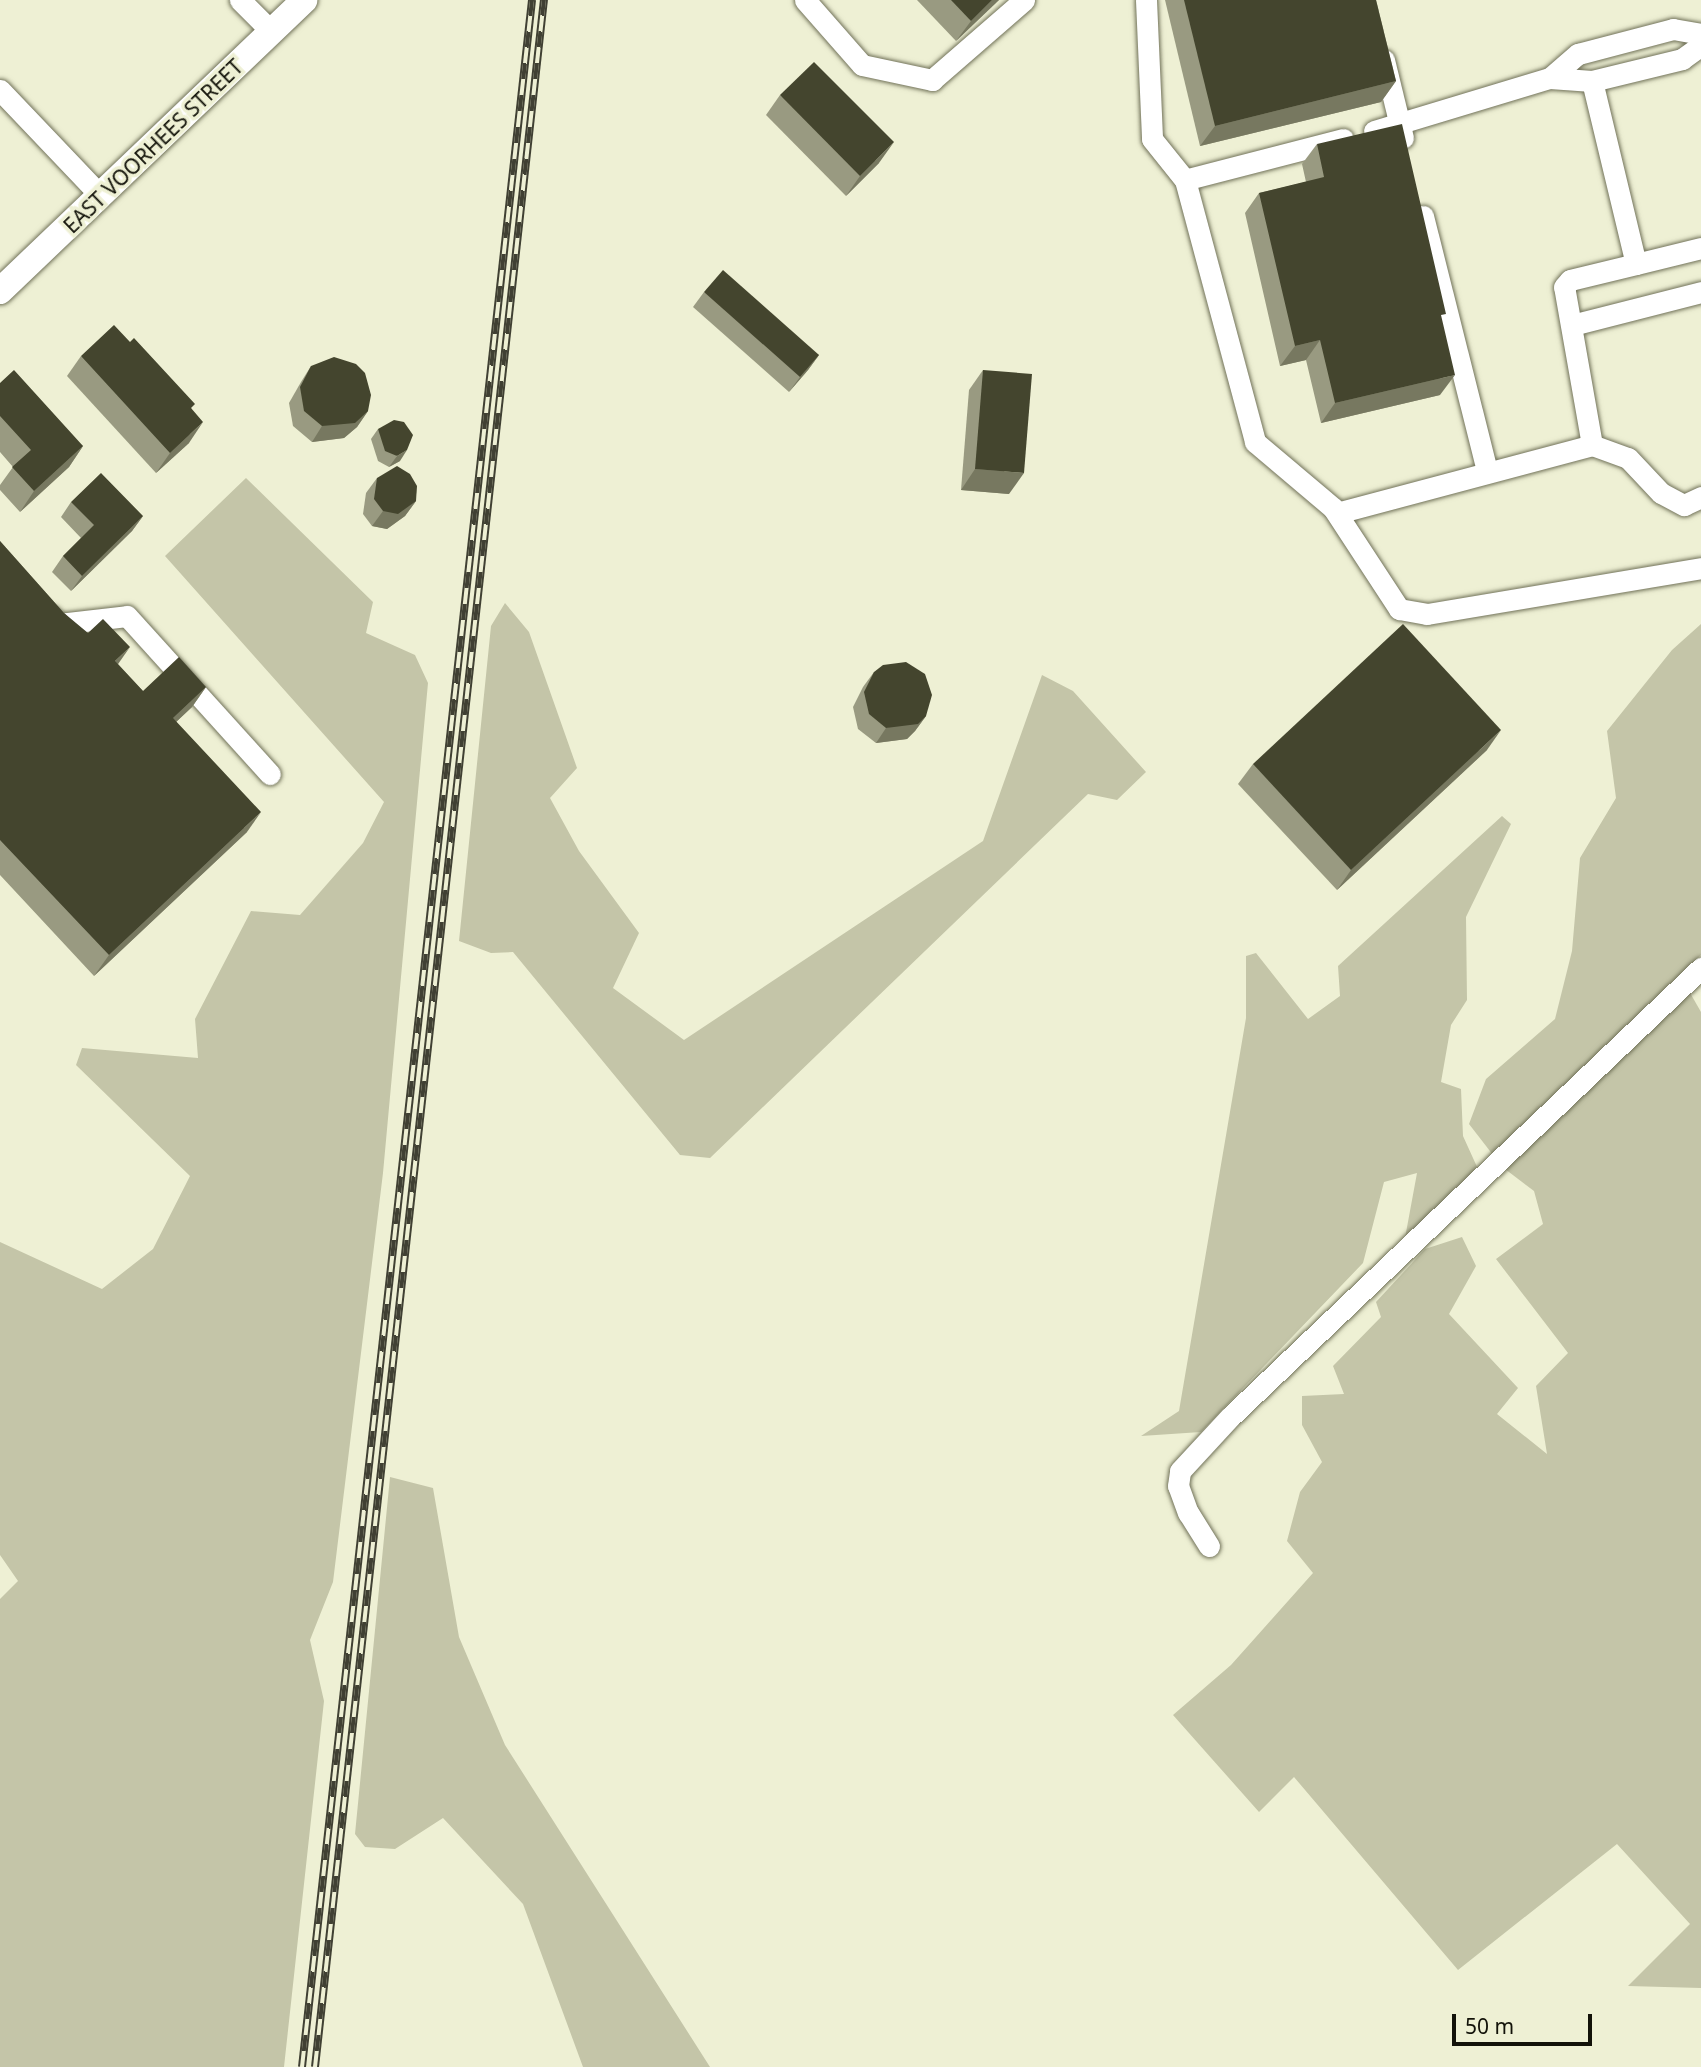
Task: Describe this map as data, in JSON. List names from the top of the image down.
{
  "streets": {
    "main road": ["EAST VOORHEES STREET"]
  },
  "scale_bar": "50 m"
}
